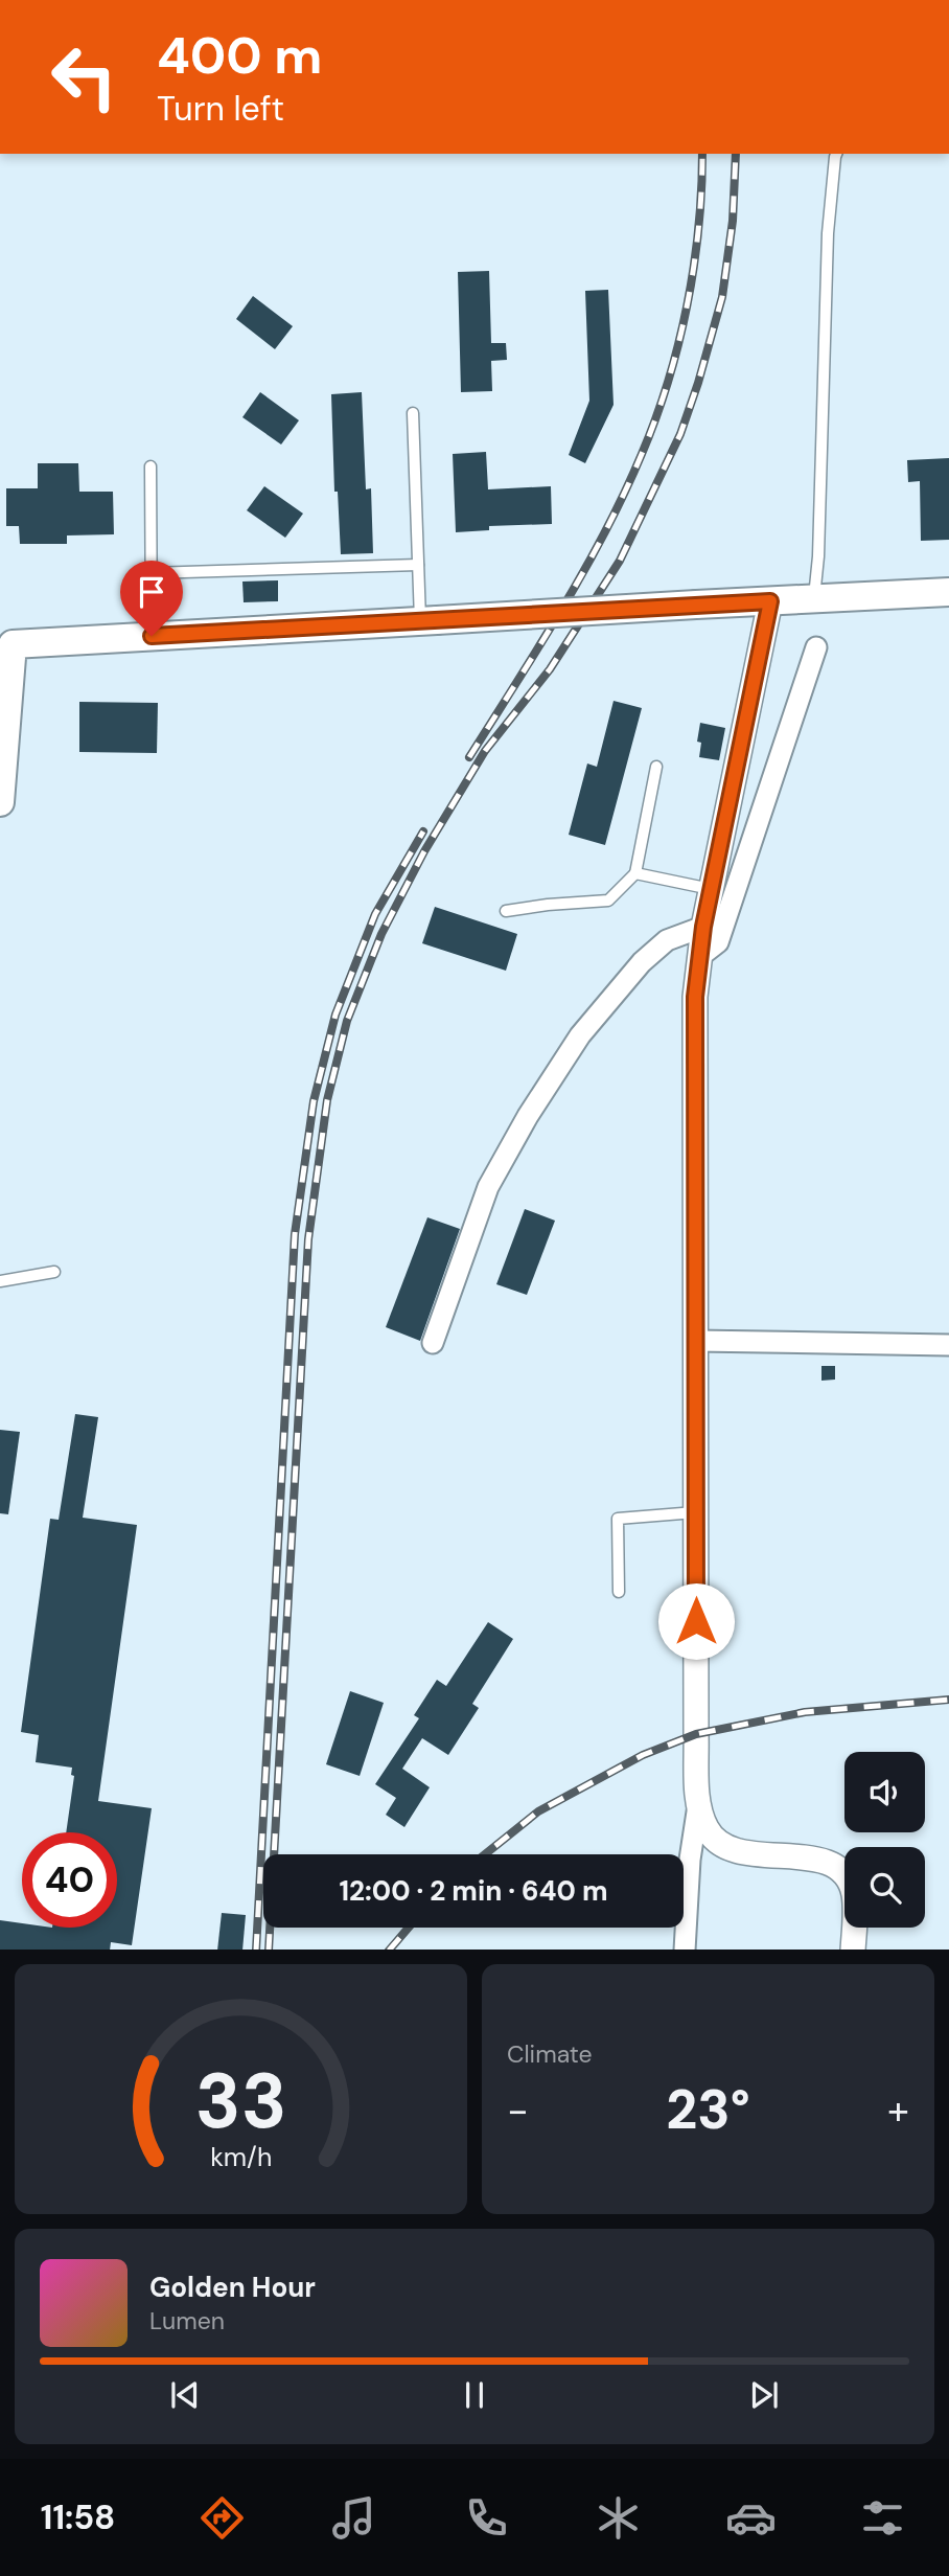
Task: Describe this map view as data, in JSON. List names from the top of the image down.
{
  "page": {
    "turn": ["400 m", "Turn left"],
    "limit": "40",
    "trip": "12:00 · 2 min · 640 m",
    "tile": "Climate",
    "heat": ["−", "23°", "+"],
    "song": ["Golden Hour", "Lumen"],
    "tabs": "11:58",
    "gauge": ["33", "km/h"]
  }
}
